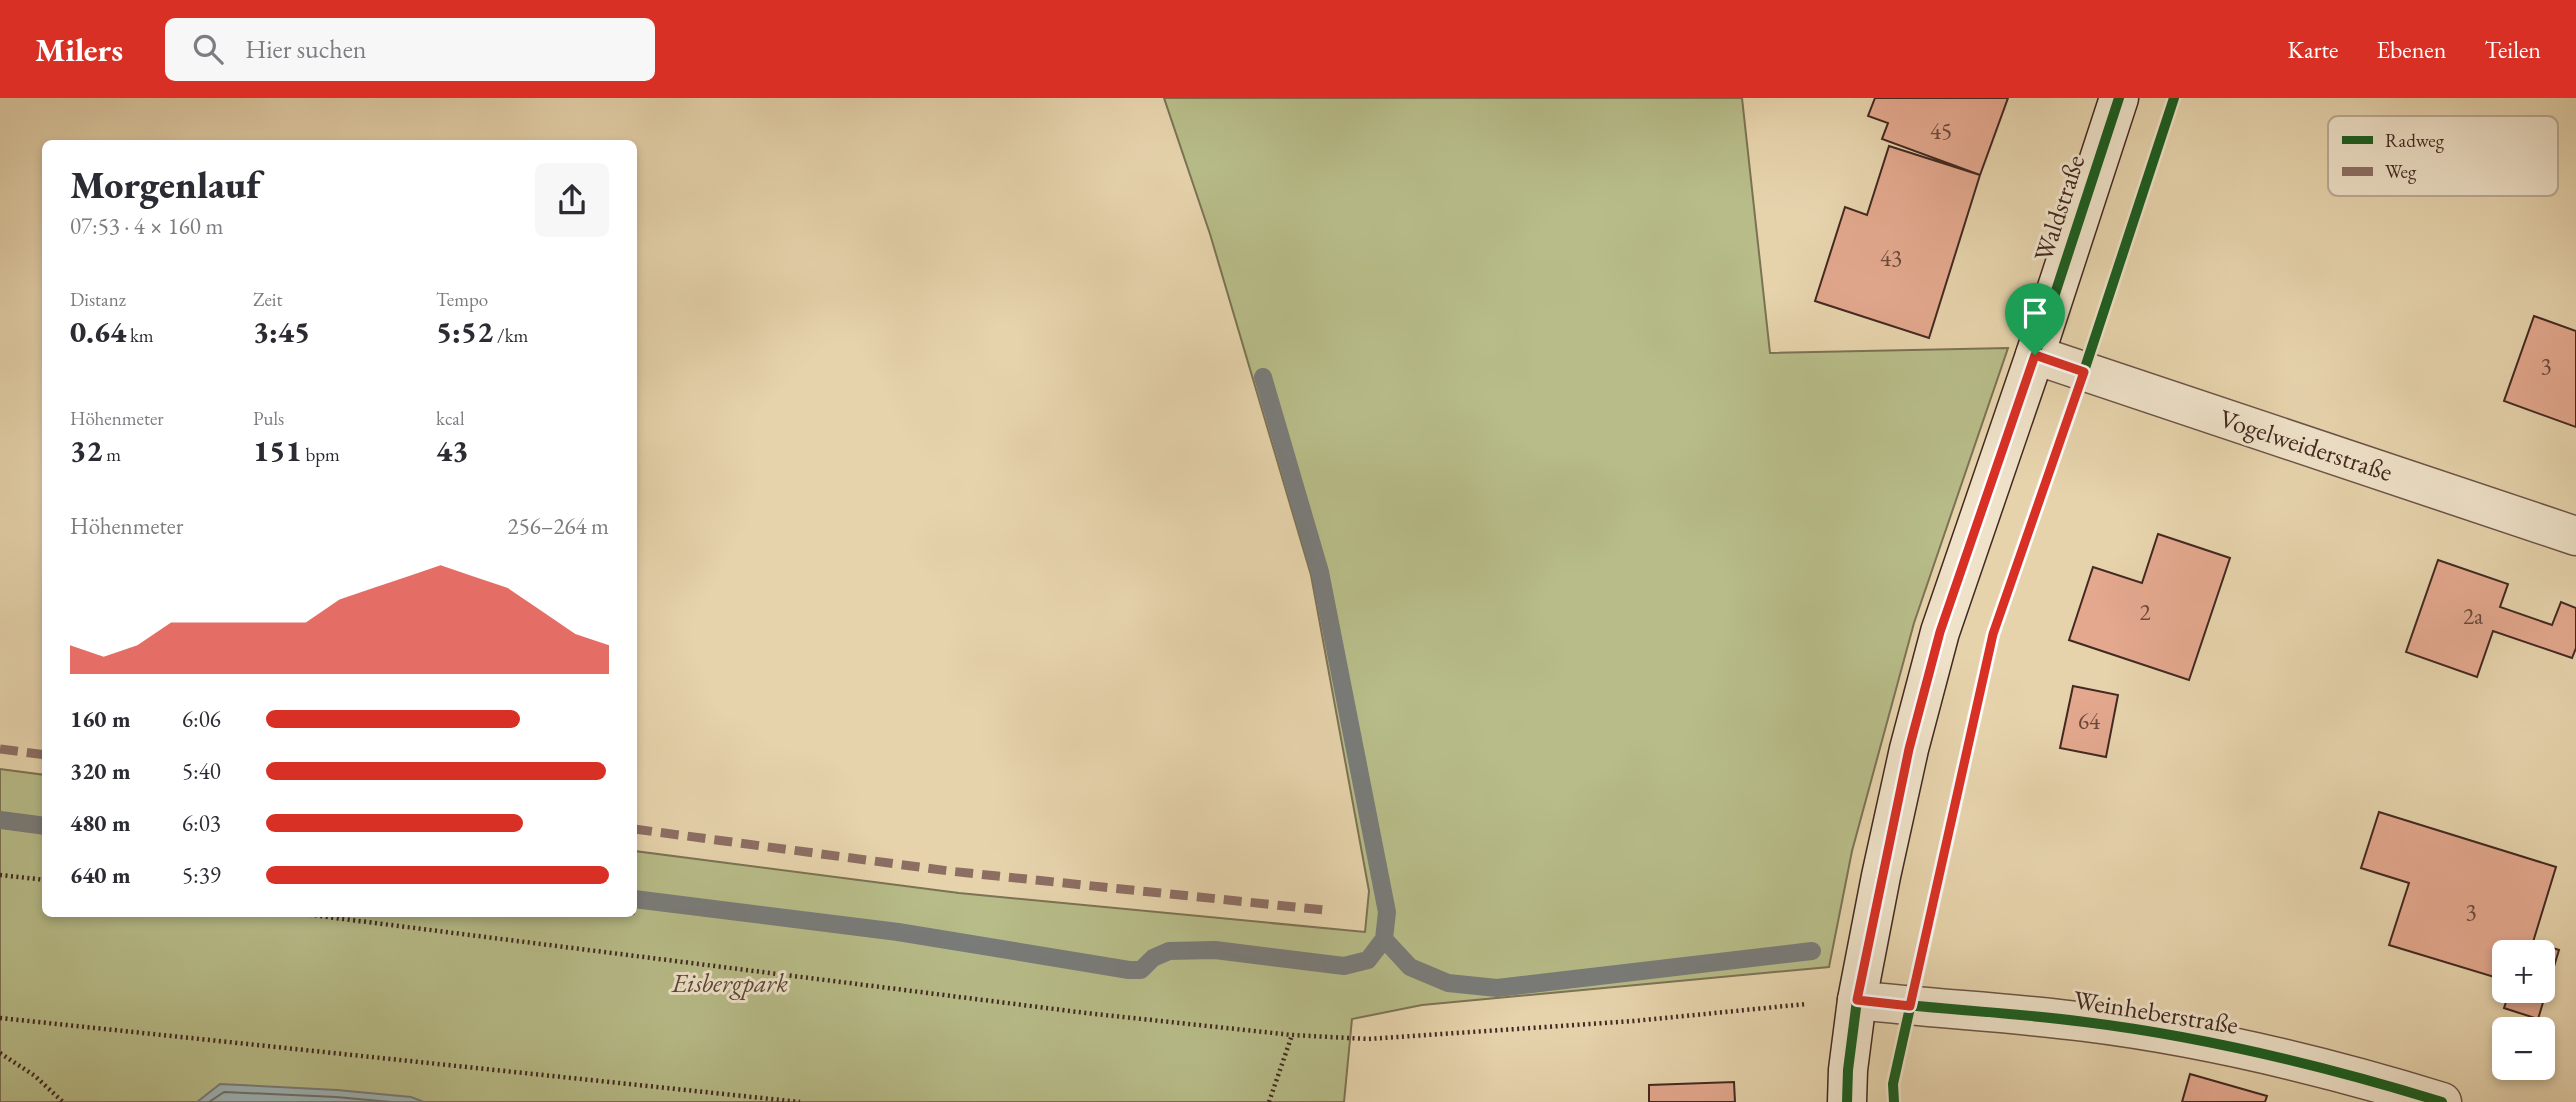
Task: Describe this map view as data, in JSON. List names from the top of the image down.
{
  "streets": {
    "street": ["Waldstraße", "Vogelweiderstraße", "Weinheberstraße"]
  },
  "crossings": [
    ["Waldstraße", "Vogelweiderstraße"],
    ["Waldstraße", "Weinheberstraße"]
  ],
  "parks": ["Eisbergpark"],
  "house_numbers": [
    "45",
    "43",
    "3",
    "2",
    "2a",
    "64",
    "3"
  ],
  "legend": ["Radweg", "Weg"],
  "page": {
    "header": "Milers",
    "search": "Hier suchen",
    "nav": ["Karte", "Ebenen", "Teilen"],
    "heading": ["Morgenlauf", "07:53 · 4 × 160 m"],
    "stats": [
      ["Distanz", "0.64 km"],
      ["Zeit", "3:45"],
      ["Tempo", "5:52 /km"],
      ["Höhenmeter", "32 m"],
      ["Puls", "151 bpm"],
      ["kcal", "43"]
    ],
    "chart": ["Höhenmeter", "256–264 m"],
    "list": [
      {
        "name": "160 m",
        "note": "6:06"
      },
      {
        "name": "320 m",
        "note": "5:40"
      },
      {
        "name": "480 m",
        "note": "6:03"
      },
      {
        "name": "640 m",
        "note": "5:39"
      }
    ],
    "map_buttons": ["+", "−"]
  }
}
